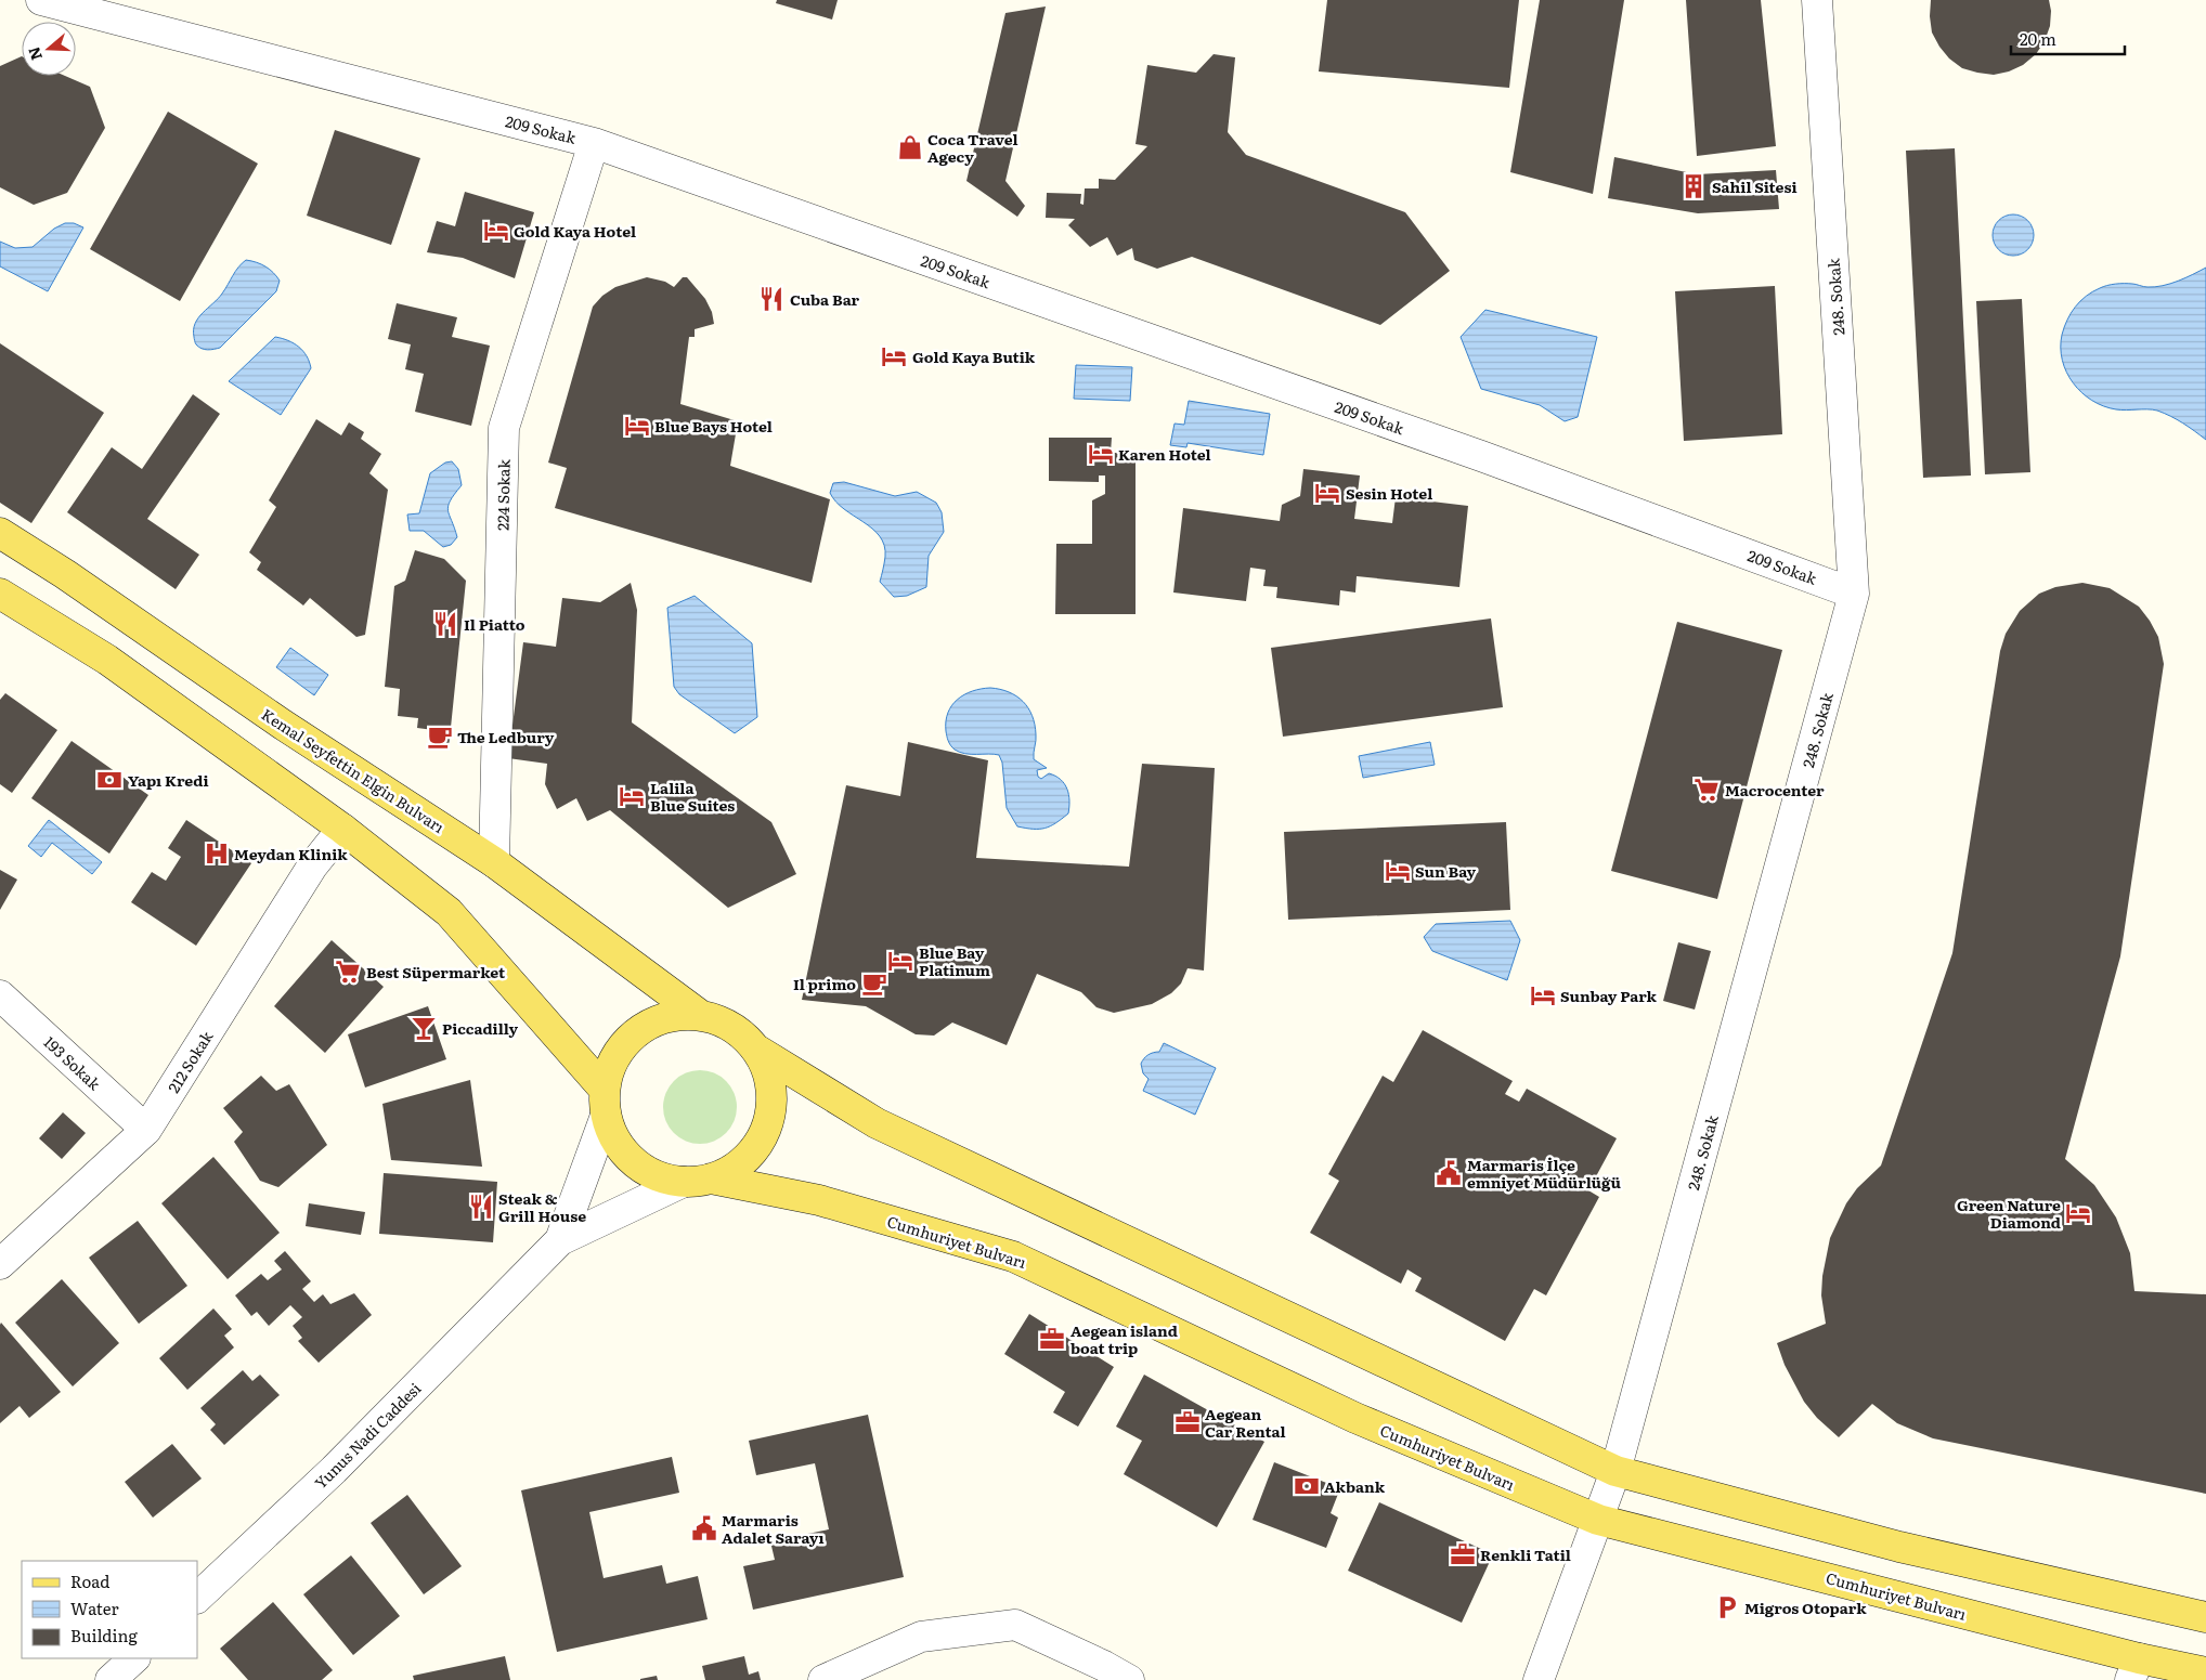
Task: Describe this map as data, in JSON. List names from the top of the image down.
{
  "streets": {
    "main road": ["Kemal Seyfettin Elgin Bulvarı", "Cumhuriyet Bulvarı"],
    "street": [
      "209 Sokak",
      "248. Sokak",
      "224 Sokak",
      "212 Sokak",
      "193 Sokak",
      "Yunus Nadi Caddesi"
    ]
  },
  "crossings": [
    ["209 Sokak", "248. Sokak"],
    ["209 Sokak", "224 Sokak"],
    ["248. Sokak", "Cumhuriyet Bulvarı"],
    ["224 Sokak", "Kemal Seyfettin Elgin Bulvarı"],
    ["Kemal Seyfettin Elgin Bulvarı", "Cumhuriyet Bulvarı"],
    ["212 Sokak", "193 Sokak"]
  ],
  "places": {
    "shop": ["Coca Travel Agecy"],
    "building": ["Sahil Sitesi"],
    "hotel": [
      "Gold Kaya Hotel",
      "Gold Kaya Butik",
      "Blue Bays Hotel",
      "Karen Hotel",
      "Sesin Hotel",
      "Lalila Blue Suites",
      "Sun Bay",
      "Blue Bay Platinum",
      "Sunbay Park",
      "Green Nature Diamond"
    ],
    "restaurant": ["Cuba Bar", "Il Piatto", "Steak & Grill House"],
    "cafe": ["The Ledbury", "Il primo"],
    "bank": ["Yapı Kredi", "Akbank"],
    "supermarket": ["Macrocenter", "Best Süpermarket"],
    "hospital": ["Meydan Klinik"],
    "bar": ["Piccadilly"],
    "public building": ["Marmaris İlçe emniyet Müdürlüğü", "Marmaris Adalet Sarayı"],
    "office": ["Aegean island boat trip", "Aegean Car Rental", "Renkli Tatil"],
    "parking": ["Migros Otopark"]
  },
  "legend": ["Road", "Water", "Building"],
  "scale_bar": "20 m",
  "north": "left"
}
